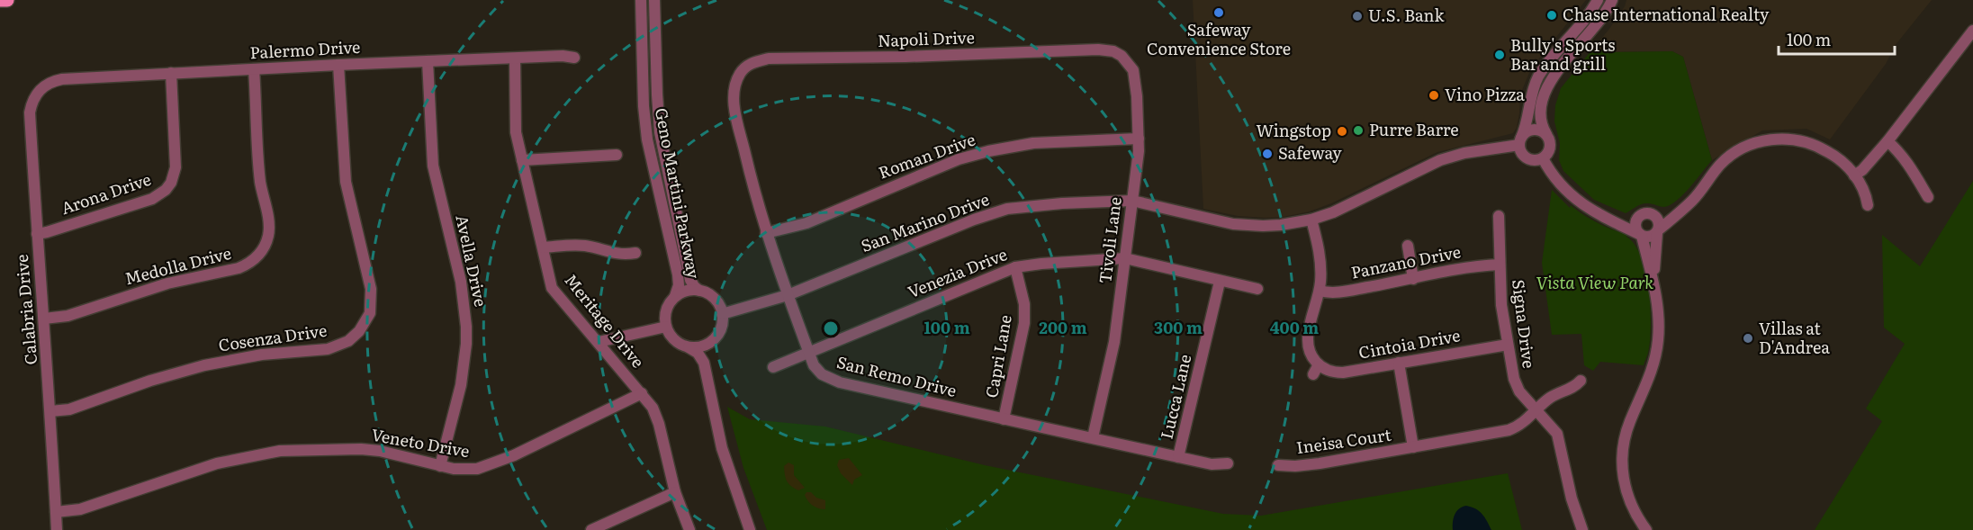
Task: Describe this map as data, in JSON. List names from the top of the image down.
{
  "streets": {
    "street": [
      "Napoli Drive",
      "Palermo Drive",
      "Roman Drive",
      "Geno Martini Parkway",
      "Arona Drive",
      "San Marino Drive",
      "Tivoli Lane",
      "Avella Drive",
      "Panzano Drive",
      "Medolla Drive",
      "Venezia Drive",
      "Calabria Drive",
      "Meritage Drive",
      "Signa Drive",
      "Cosenza Drive",
      "Cintoia Drive",
      "Capri Lane",
      "San Remo Drive",
      "Lucca Lane",
      "Ineisa Court",
      "Veneto Drive"
    ]
  },
  "crossings": [
    ["Napoli Drive", "Tivoli Lane"],
    ["Napoli Drive", "San Remo Drive"],
    ["Palermo Drive", "Arona Drive"],
    ["Palermo Drive", "Avella Drive"],
    ["Palermo Drive", "Medolla Drive"],
    ["Palermo Drive", "Calabria Drive"],
    ["Palermo Drive", "Meritage Drive"],
    ["Palermo Drive", "Cosenza Drive"],
    ["Roman Drive", "Tivoli Lane"],
    ["Roman Drive", "San Remo Drive"],
    ["Geno Martini Parkway", "San Marino Drive"],
    ["Arona Drive", "Calabria Drive"],
    ["San Marino Drive", "Tivoli Lane"],
    ["San Marino Drive", "Cintoia Drive"],
    ["San Marino Drive", "San Remo Drive"],
    ["Tivoli Lane", "Venezia Drive"],
    ["Tivoli Lane", "San Remo Drive"],
    ["Avella Drive", "Veneto Drive"],
    ["Panzano Drive", "Signa Drive"],
    ["Panzano Drive", "Cintoia Drive"],
    ["Medolla Drive", "Calabria Drive"],
    ["Venezia Drive", "Capri Lane"],
    ["Venezia Drive", "San Remo Drive"],
    ["Venezia Drive", "Lucca Lane"],
    ["Calabria Drive", "Cosenza Drive"],
    ["Calabria Drive", "Veneto Drive"],
    ["Meritage Drive", "Veneto Drive"],
    ["Signa Drive", "Cintoia Drive"],
    ["Signa Drive", "Ineisa Court"],
    ["Capri Lane", "San Remo Drive"],
    ["San Remo Drive", "Lucca Lane"]
  ],
  "parks": ["Vista View Park"],
  "places": [
    "Safeway Convenience Store",
    "Chase International Realty",
    "U.S. Bank",
    "Bully's Sports Bar and grill",
    "Vino Pizza",
    "Purre Barre",
    "Wingstop",
    "Safeway",
    "Villas at D'Andrea"
  ],
  "scale_bar": "100 m",
  "rings": [
    "100 m",
    "200 m",
    "300 m",
    "400 m"
  ]
}
